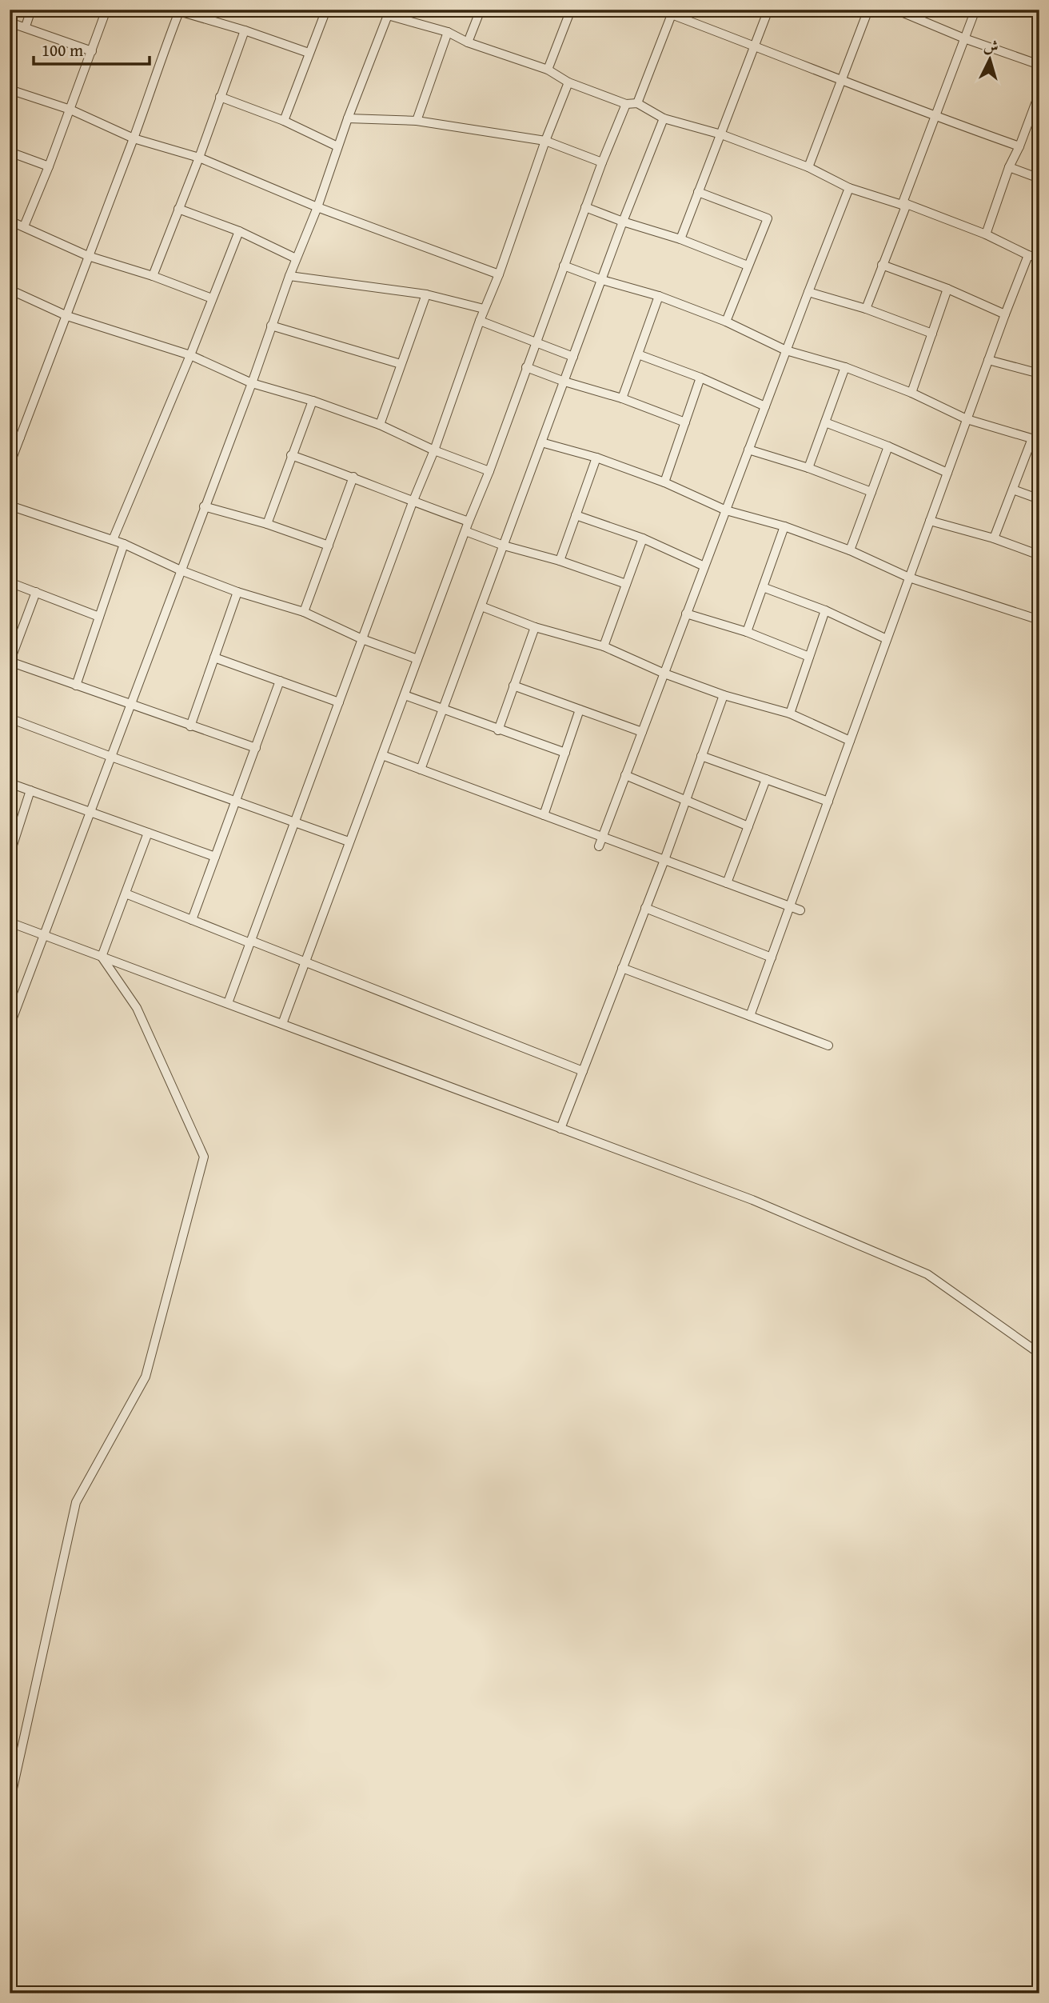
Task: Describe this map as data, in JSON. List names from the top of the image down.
{
  "scale_bar": "100 m",
  "north": "top"
}
